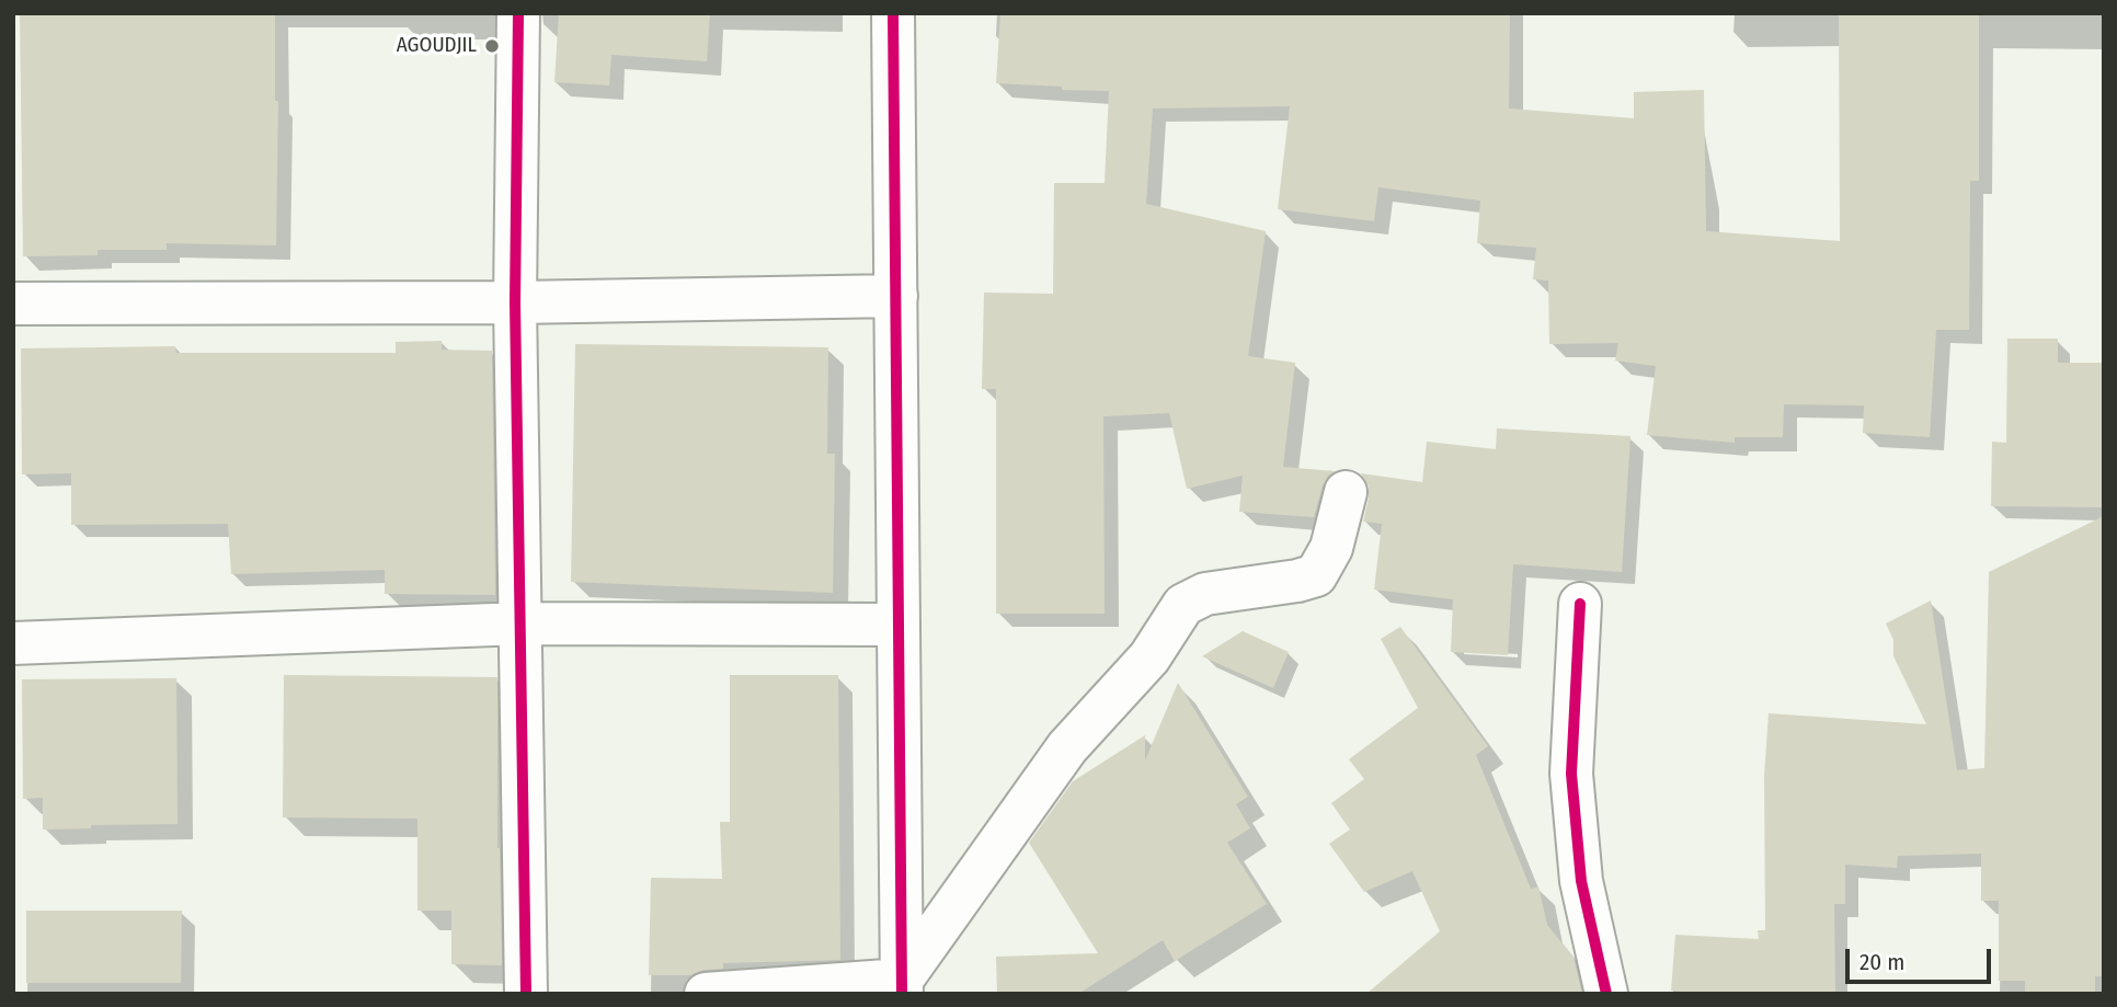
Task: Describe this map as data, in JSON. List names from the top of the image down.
{
  "places": ["AGOUDJIL"],
  "scale_bar": "20 m"
}
